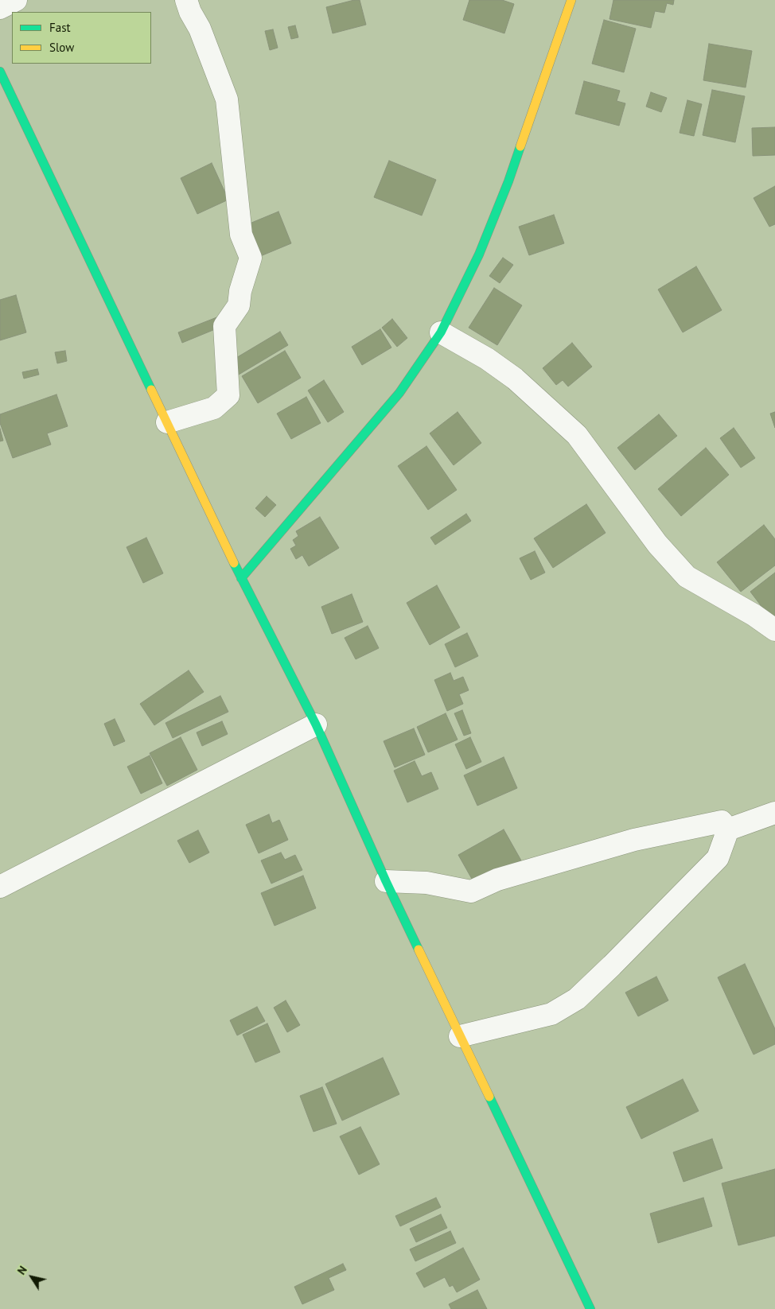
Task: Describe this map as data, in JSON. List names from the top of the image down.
{
  "legend": ["Fast", "Slow"],
  "north": "top left"
}
